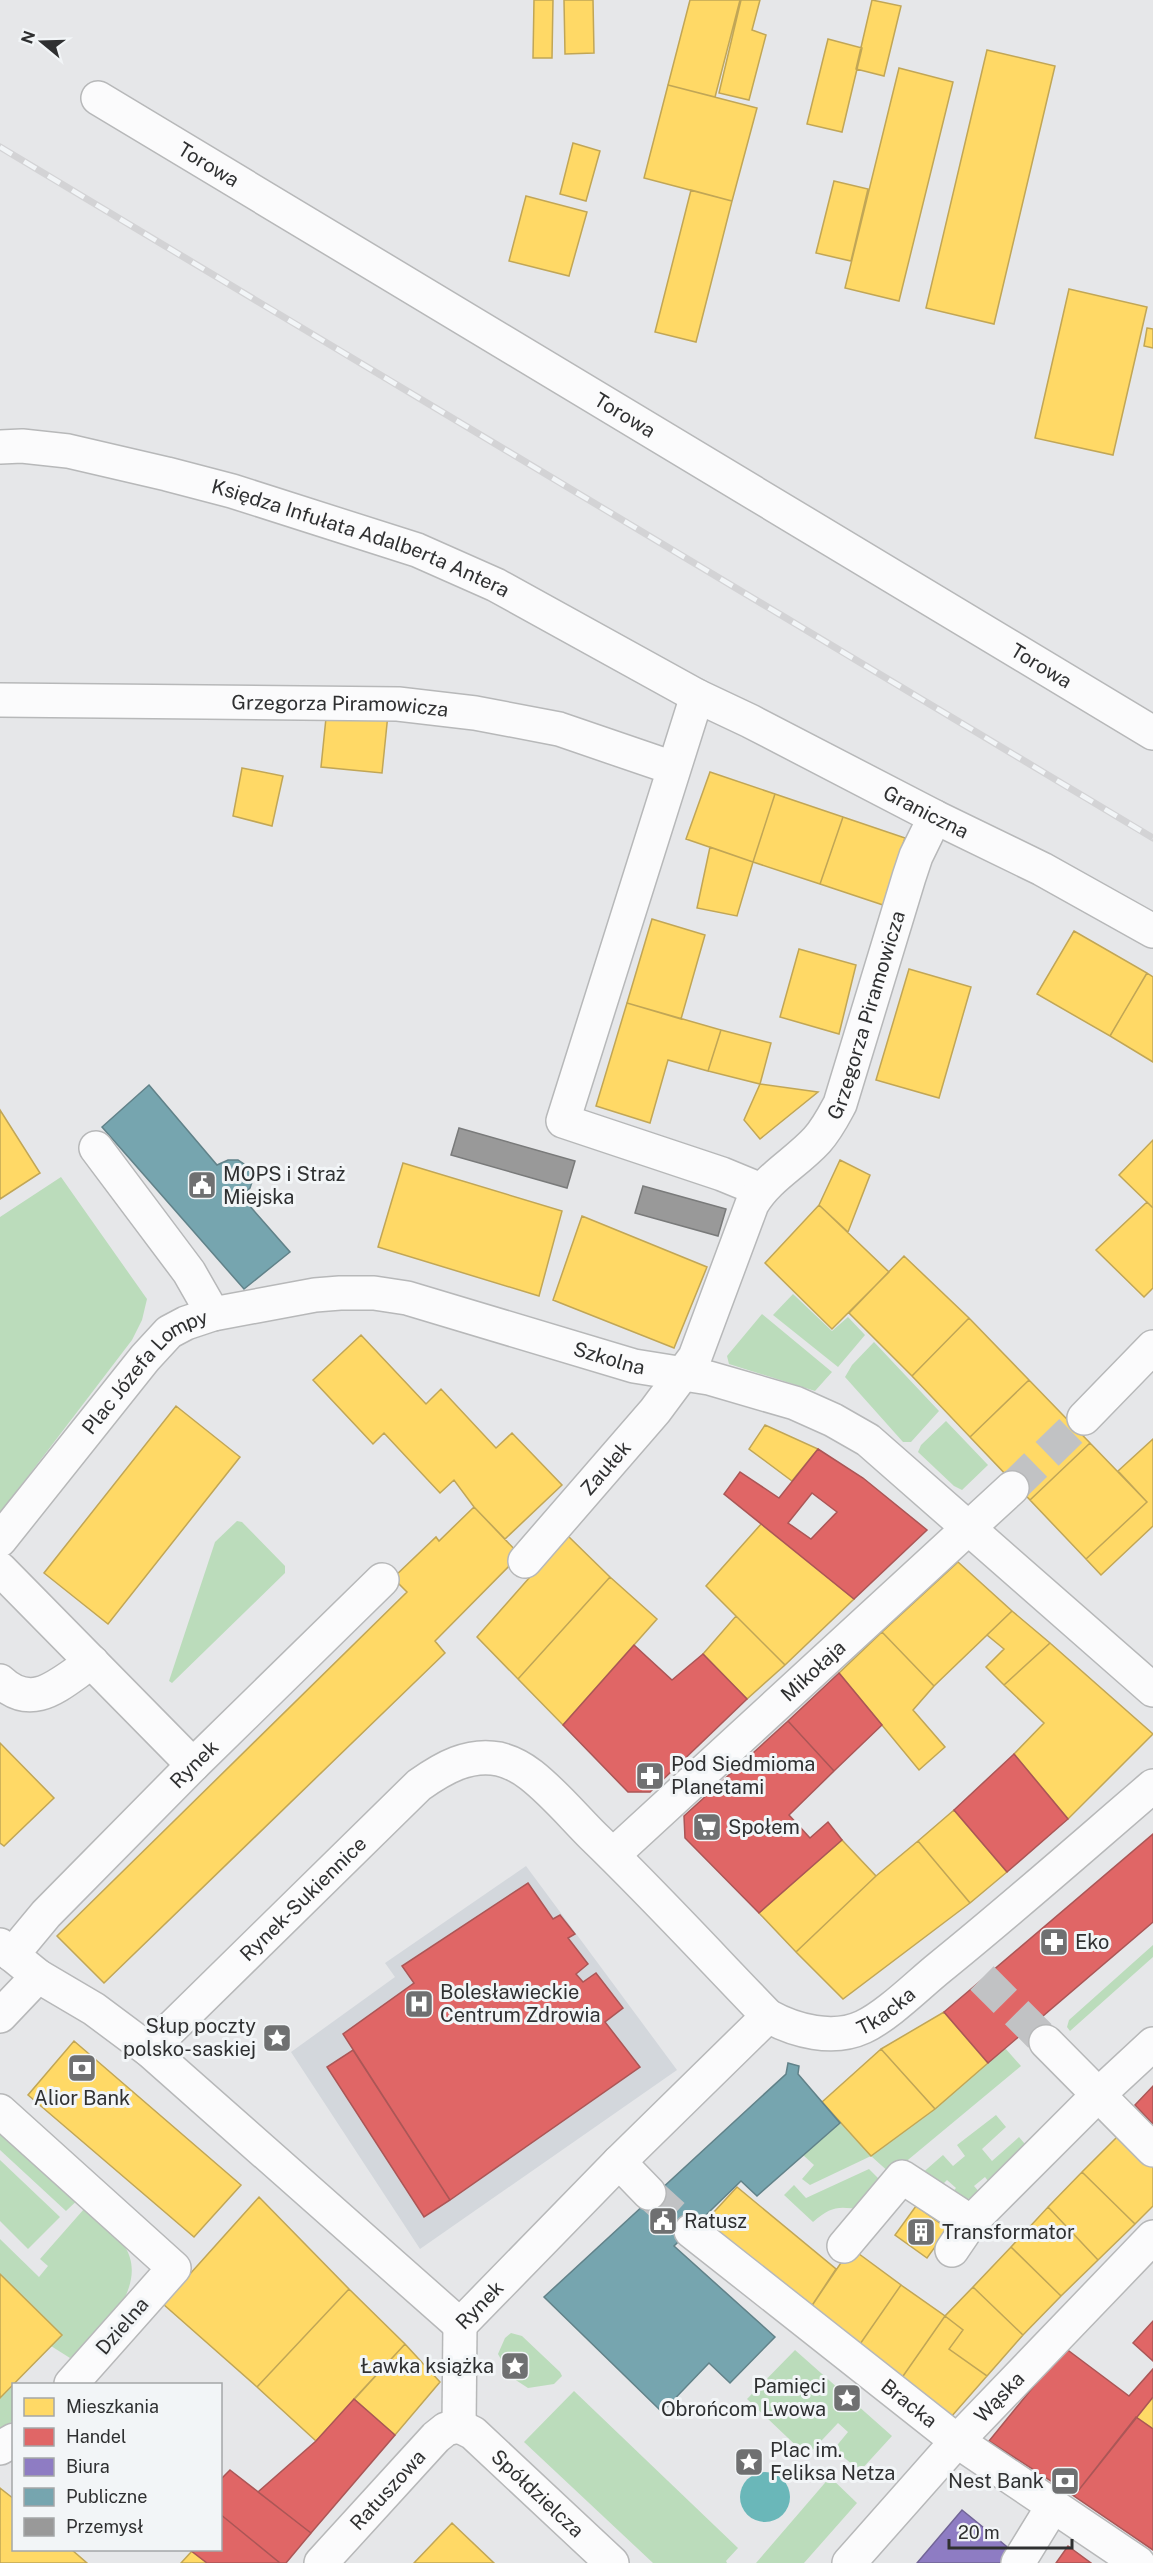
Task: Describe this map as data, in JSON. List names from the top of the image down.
{
  "streets": {
    "street": [
      "Torowa",
      "Księdza Infułata Adalberta Antera",
      "Grzegorza Piramowicza",
      "Graniczna",
      "Szkolna",
      "Plac Józefa Lompy",
      "Zaułek",
      "Mikołaja",
      "Rynek",
      "Rynek-Sukiennice",
      "Tkacka",
      "Dzielna",
      "Wąska",
      "Bracka",
      "Ratuszowa",
      "Spółdzielcza"
    ]
  },
  "crossings": [
    ["Księdza Infułata Adalberta Antera", "Graniczna"],
    ["Grzegorza Piramowicza", "Graniczna"],
    ["Grzegorza Piramowicza", "Szkolna"],
    ["Grzegorza Piramowicza", "Zaułek"],
    ["Szkolna", "Plac Józefa Lompy"],
    ["Szkolna", "Zaułek"],
    ["Szkolna", "Mikołaja"],
    ["Mikołaja", "Rynek-Sukiennice"],
    ["Mikołaja", "Tkacka"],
    ["Rynek", "Rynek-Sukiennice"],
    ["Rynek", "Tkacka"],
    ["Rynek-Sukiennice", "Tkacka"],
    ["Wąska", "Bracka"],
    ["Ratuszowa", "Spółdzielcza"]
  ],
  "places": {
    "public building": ["MOPS i Straż Miejska", "Ratusz"],
    "pharmacy": ["Pod Siedmioma Planetami", "Eko"],
    "supermarket": ["Społem"],
    "hospital": ["Bolesławieckie Centrum Zdrowia"],
    "place": [
      "Słup poczty polsko-saskiej",
      "Ławka książka",
      "Pamięci Obrońcom Lwowa",
      "Plac im. Feliksa Netza"
    ],
    "bank": ["Alior Bank", "Nest Bank"],
    "building": ["Transformator"]
  },
  "legend": [
    "Mieszkania",
    "Handel",
    "Biura",
    "Publiczne",
    "Przemysł"
  ],
  "scale_bar": "20 m",
  "north": "left"
}
